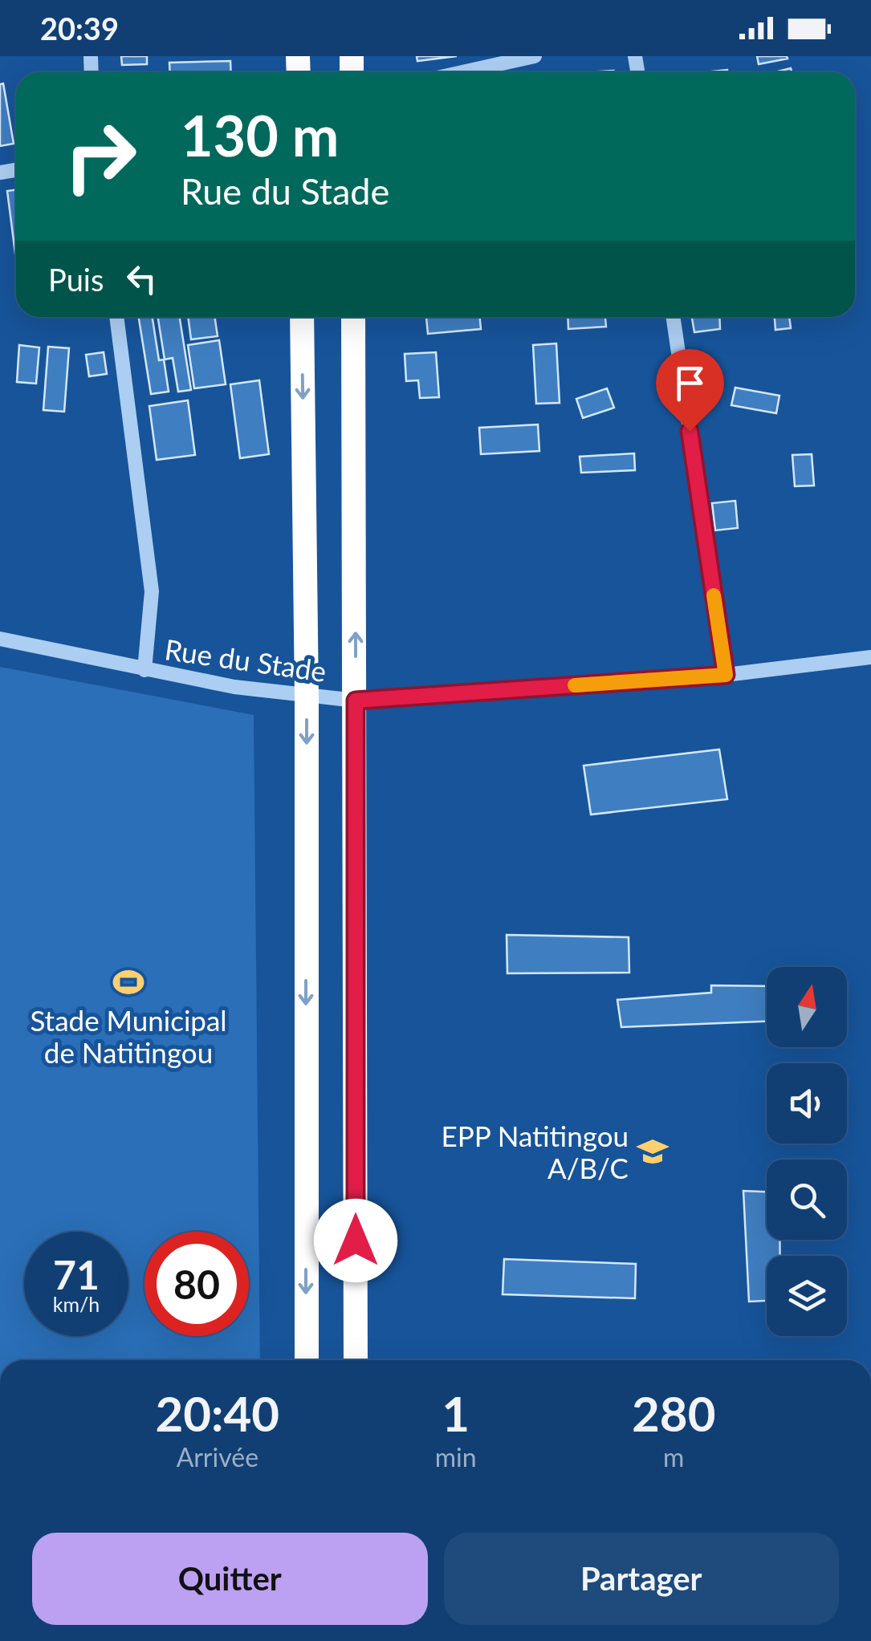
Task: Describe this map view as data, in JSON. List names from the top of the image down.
{
  "streets": {
    "street": ["Rue du Stade"]
  },
  "places": {
    "sports": ["Stade Municipal de Natitingou"],
    "school or university": ["EPP Natitingou A/B/C"]
  },
  "north": "top",
  "page": {
    "status": "20:39",
    "turn": ["130 m", "Rue du Stade"],
    "then": "Puis",
    "speed": "71 km/h",
    "limit": "80",
    "eta": [
      "20:40",
      "Arrivée",
      "1",
      "min",
      "280",
      "m"
    ],
    "buttons": ["Quitter", "Partager"]
  }
}
